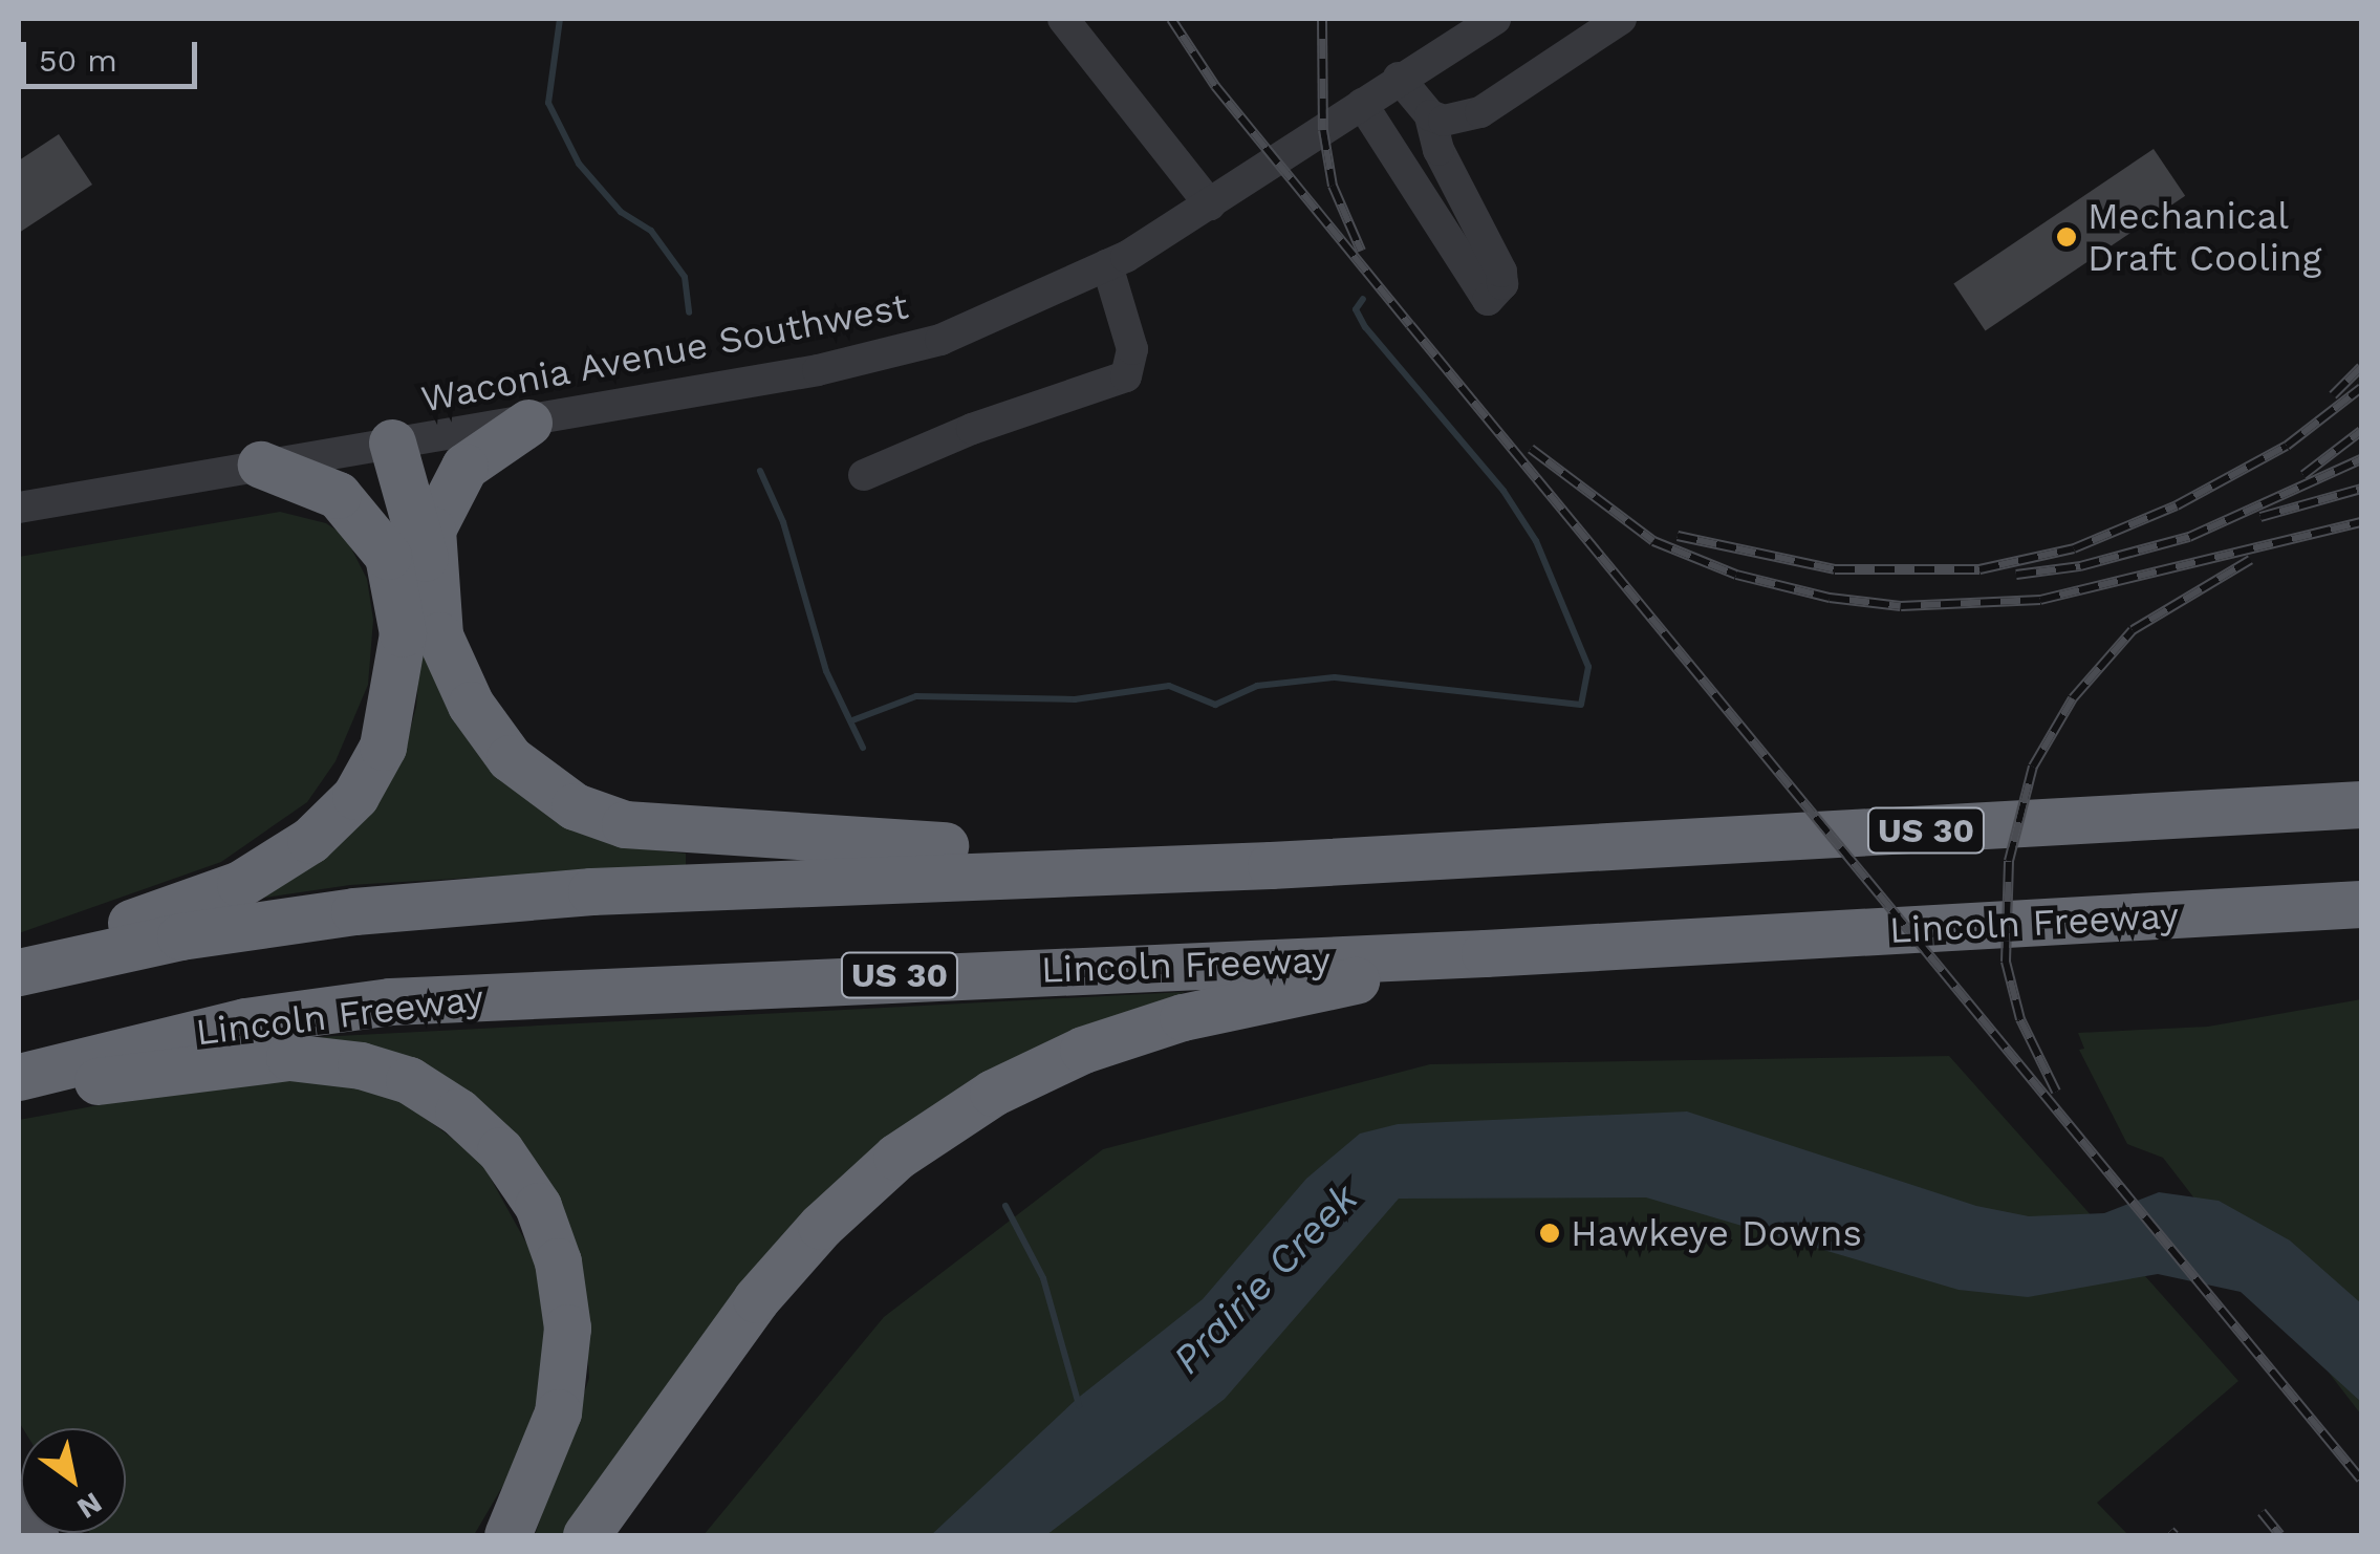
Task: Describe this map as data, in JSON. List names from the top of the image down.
{
  "streets": {
    "highway": ["US 30", "Lincoln Freeway"],
    "street": ["Waconia Avenue Southwest"]
  },
  "water": ["Prairie Creek"],
  "places": ["Mechanical Draft Cooling", "Hawkeye Downs"],
  "scale_bar": "50 m",
  "north": "bottom right"
}
